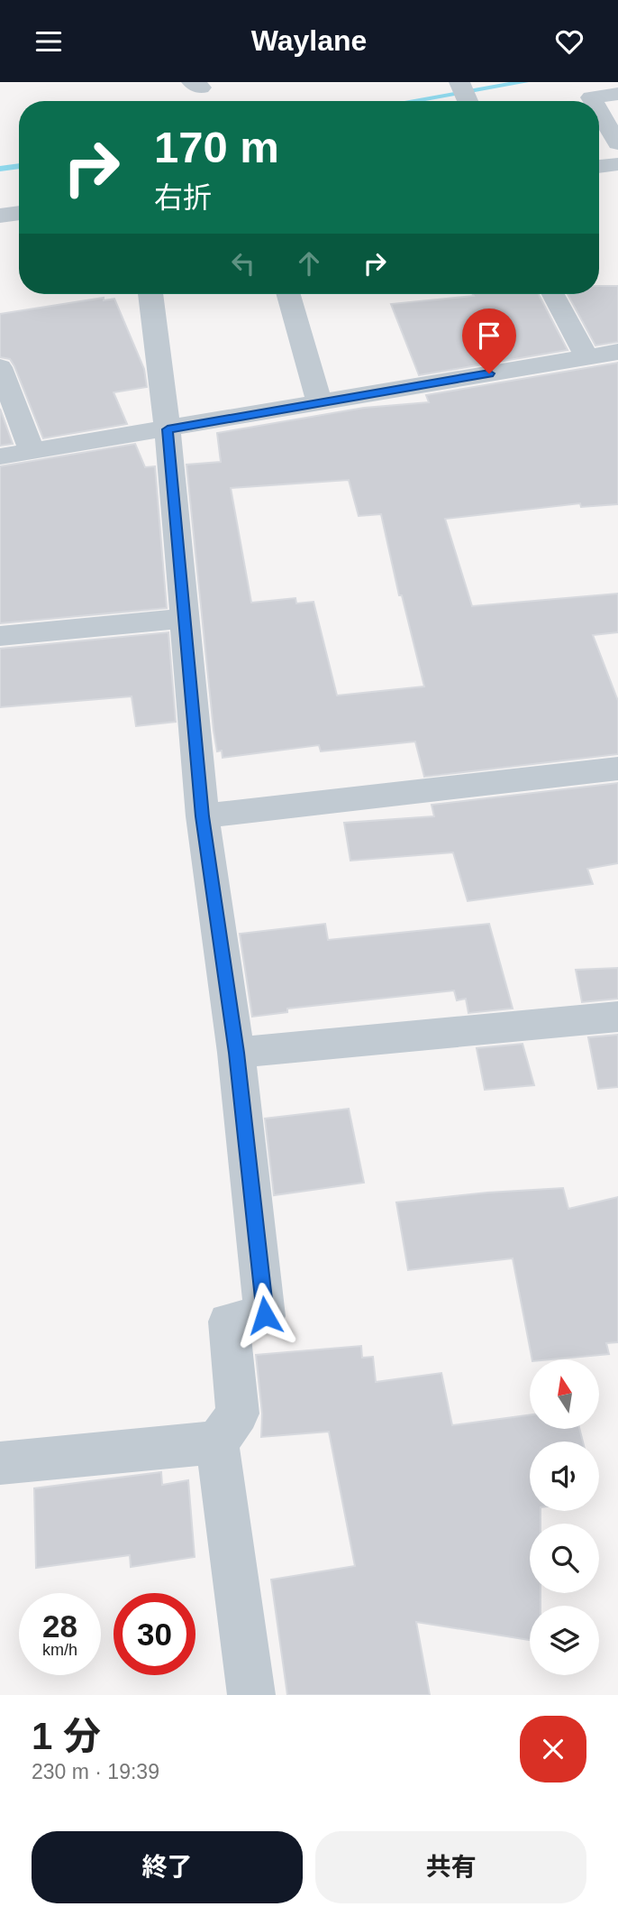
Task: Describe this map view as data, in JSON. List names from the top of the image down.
{
  "north": "top",
  "page": {
    "header": "Waylane",
    "turn": ["170 m", "右折"],
    "speed": "28 km/h",
    "limit": "30",
    "heading": ["1 分", "230 m · 19:39"],
    "buttons": ["終了", "共有"]
  }
}
